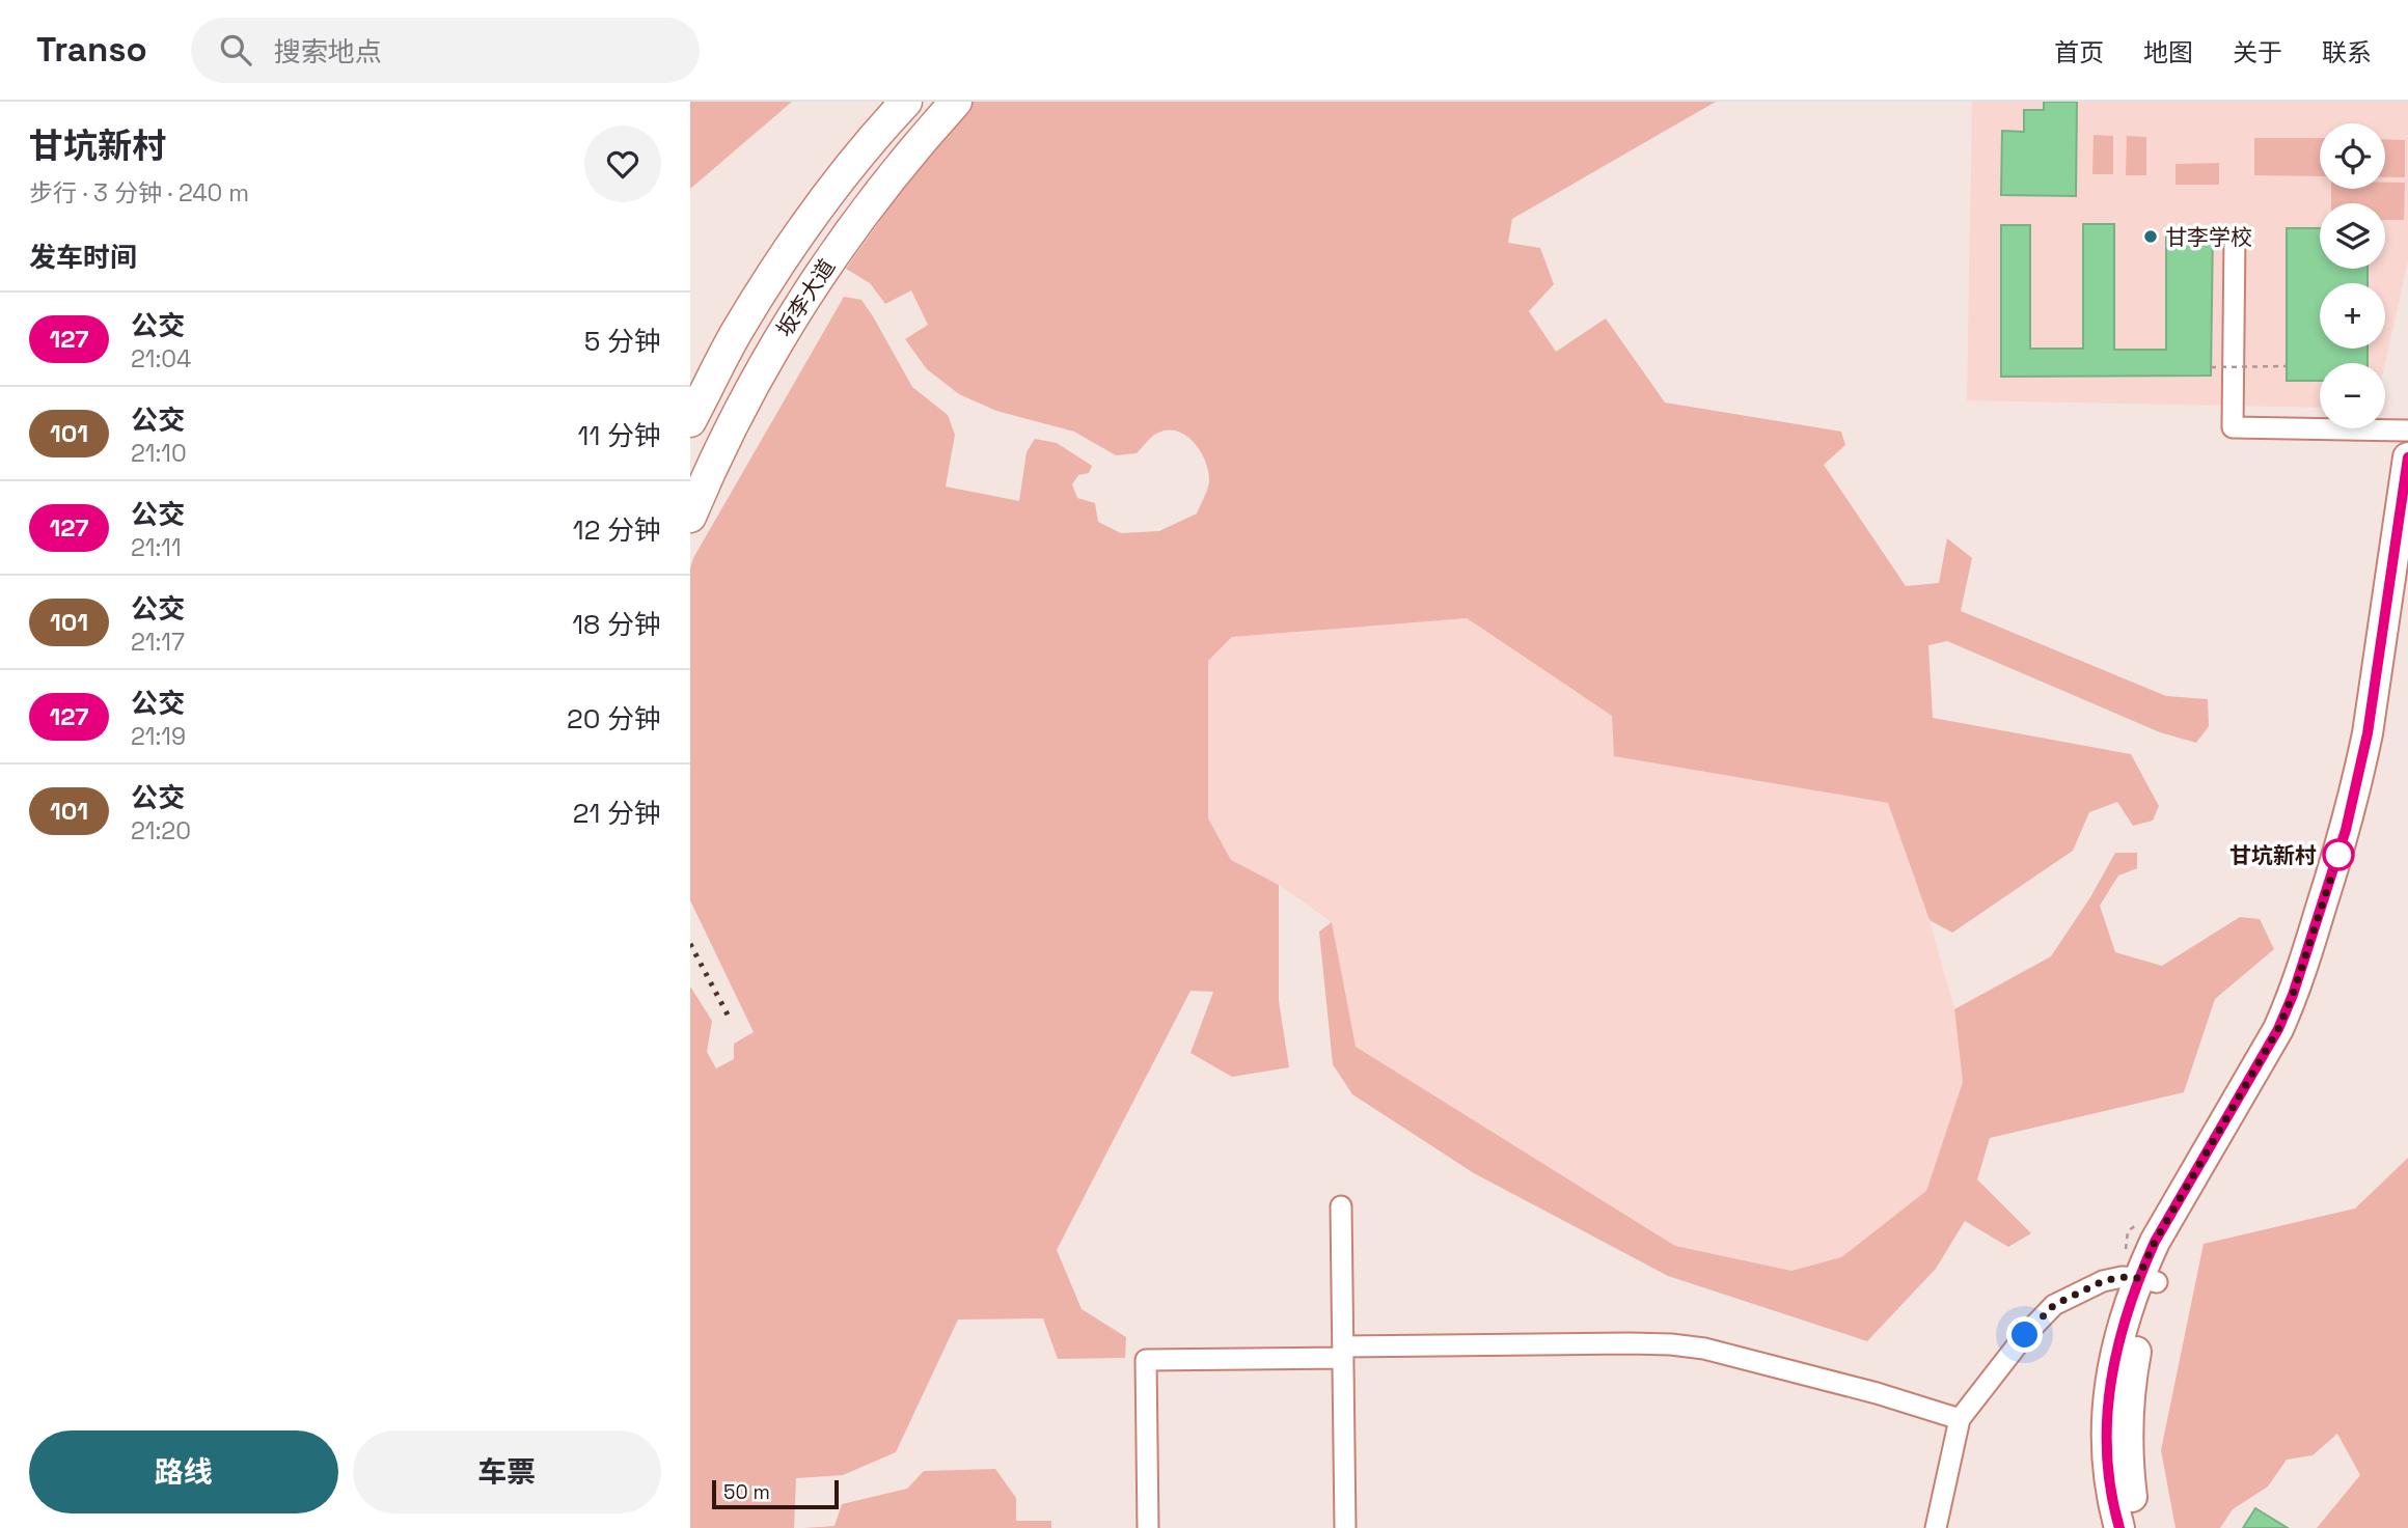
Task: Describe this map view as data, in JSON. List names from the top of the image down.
{
  "streets": {
    "main road": ["坂李大道"]
  },
  "places": ["甘李学校", "甘坑新村"],
  "lines": ["bus line 127"],
  "scale_bar": "50 m",
  "page": {
    "header": "Transo",
    "search": "搜索地点",
    "nav": [
      "首页",
      "地图",
      "关于",
      "联系"
    ],
    "heading": [
      ["甘坑新村", "步行 · 3 分钟 · 240 m"],
      "发车时间"
    ],
    "map_buttons": ["+", "−"],
    "list": [
      {
        "mark": "127",
        "name": "公交",
        "note": "21:04",
        "value": "5 分钟"
      },
      {
        "mark": "101",
        "name": "公交",
        "note": "21:10",
        "value": "11 分钟"
      },
      {
        "mark": "127",
        "name": "公交",
        "note": "21:11",
        "value": "12 分钟"
      },
      {
        "mark": "101",
        "name": "公交",
        "note": "21:17",
        "value": "18 分钟"
      },
      {
        "mark": "127",
        "name": "公交",
        "note": "21:19",
        "value": "20 分钟"
      },
      {
        "mark": "101",
        "name": "公交",
        "note": "21:20",
        "value": "21 分钟"
      }
    ],
    "buttons": ["路线", "车票"],
    "scale": "50 m"
  }
}
